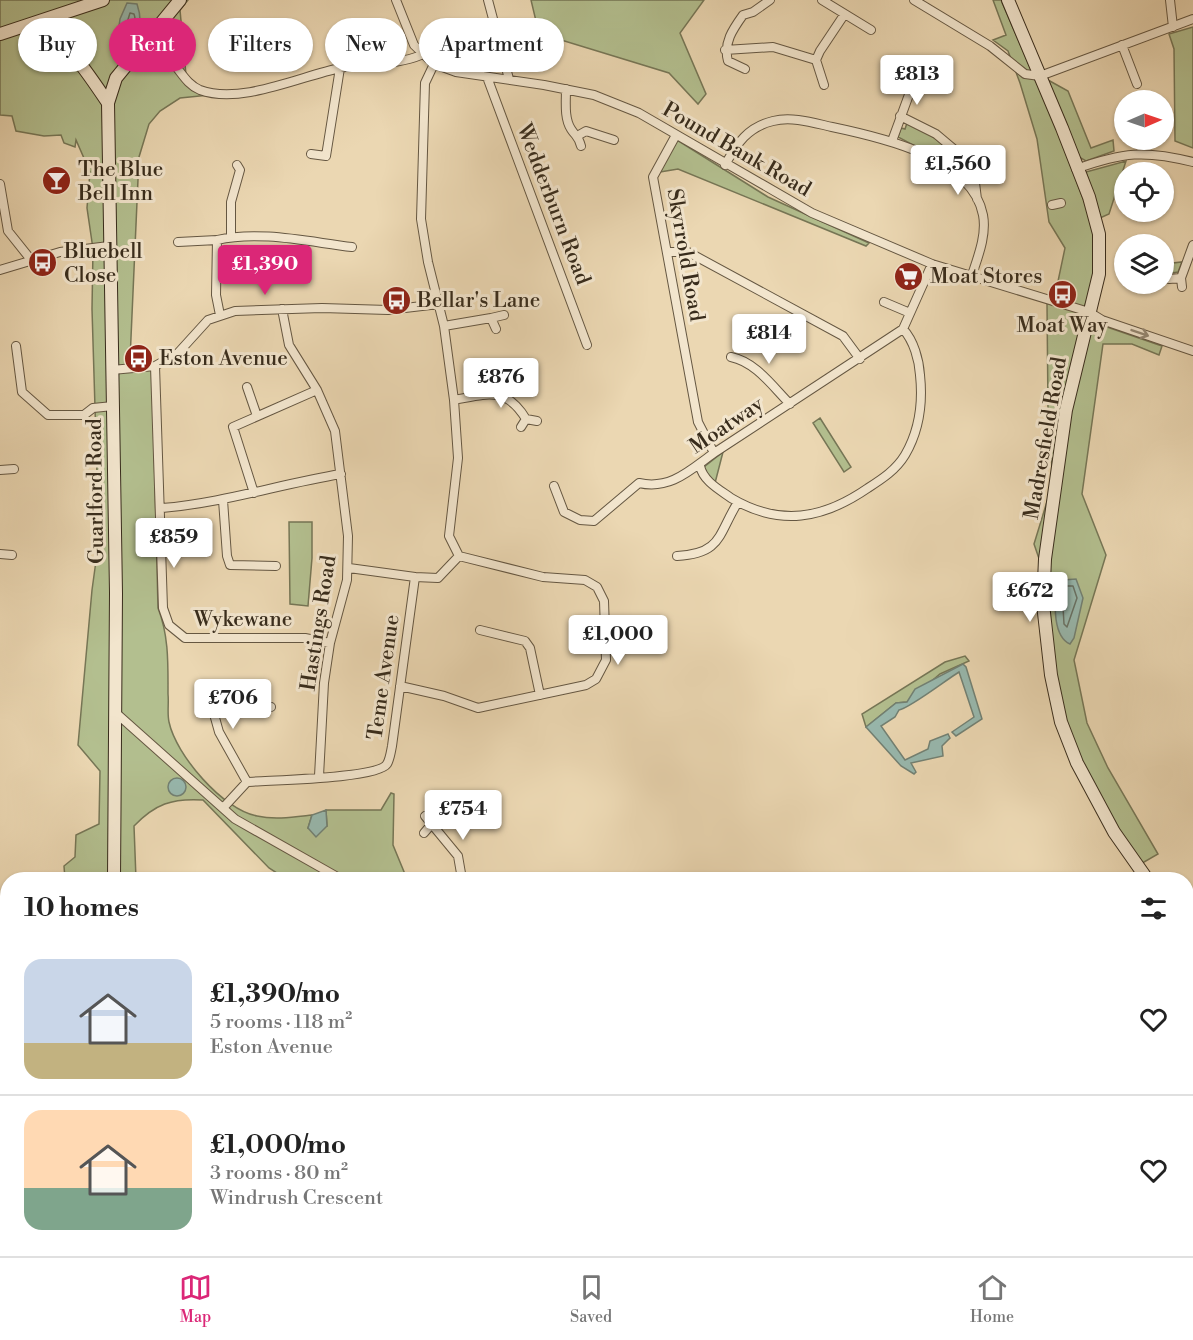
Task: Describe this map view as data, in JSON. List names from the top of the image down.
{
  "streets": {
    "main road": ["Madresfield Road", "Guarlford Road"],
    "street": [
      "Pound Bank Road",
      "Wedderburn Road",
      "Skyrrold Road",
      "Moatway",
      "Wykewane",
      "Hastings Road",
      "Teme Avenue"
    ]
  },
  "crossings": [
    ["Pound Bank Road", "Wedderburn Road"],
    ["Pound Bank Road", "Skyrrold Road"],
    ["Pound Bank Road", "Madresfield Road"],
    ["Skyrrold Road", "Moatway"],
    ["Wykewane", "Hastings Road"],
    ["Hastings Road", "Teme Avenue"]
  ],
  "places": {
    "bar": ["The Blue Bell Inn"],
    "bus stop": [
      "Bluebell Close",
      "Moat Way",
      "Bellar's Lane",
      "Eston Avenue"
    ],
    "supermarket": ["Moat Stores"]
  },
  "north": "right",
  "page": {
    "chip": [
      "Buy",
      "Rent",
      "Filters",
      "New",
      "Apartment"
    ],
    "price": [
      "£813",
      "£1,560",
      "£1,390",
      "£814",
      "£876",
      "£859",
      "£672",
      "£1,000",
      "£706",
      "£754"
    ],
    "heading": "10 homes",
    "list": [
      {
        "name": "£1,390/mo",
        "note": "5 rooms · 118 m² · Eston Avenue"
      },
      {
        "name": "£1,000/mo",
        "note": "3 rooms · 80 m² · Windrush Crescent"
      }
    ],
    "tabs": ["Map", "Saved", "Home"]
  }
}
